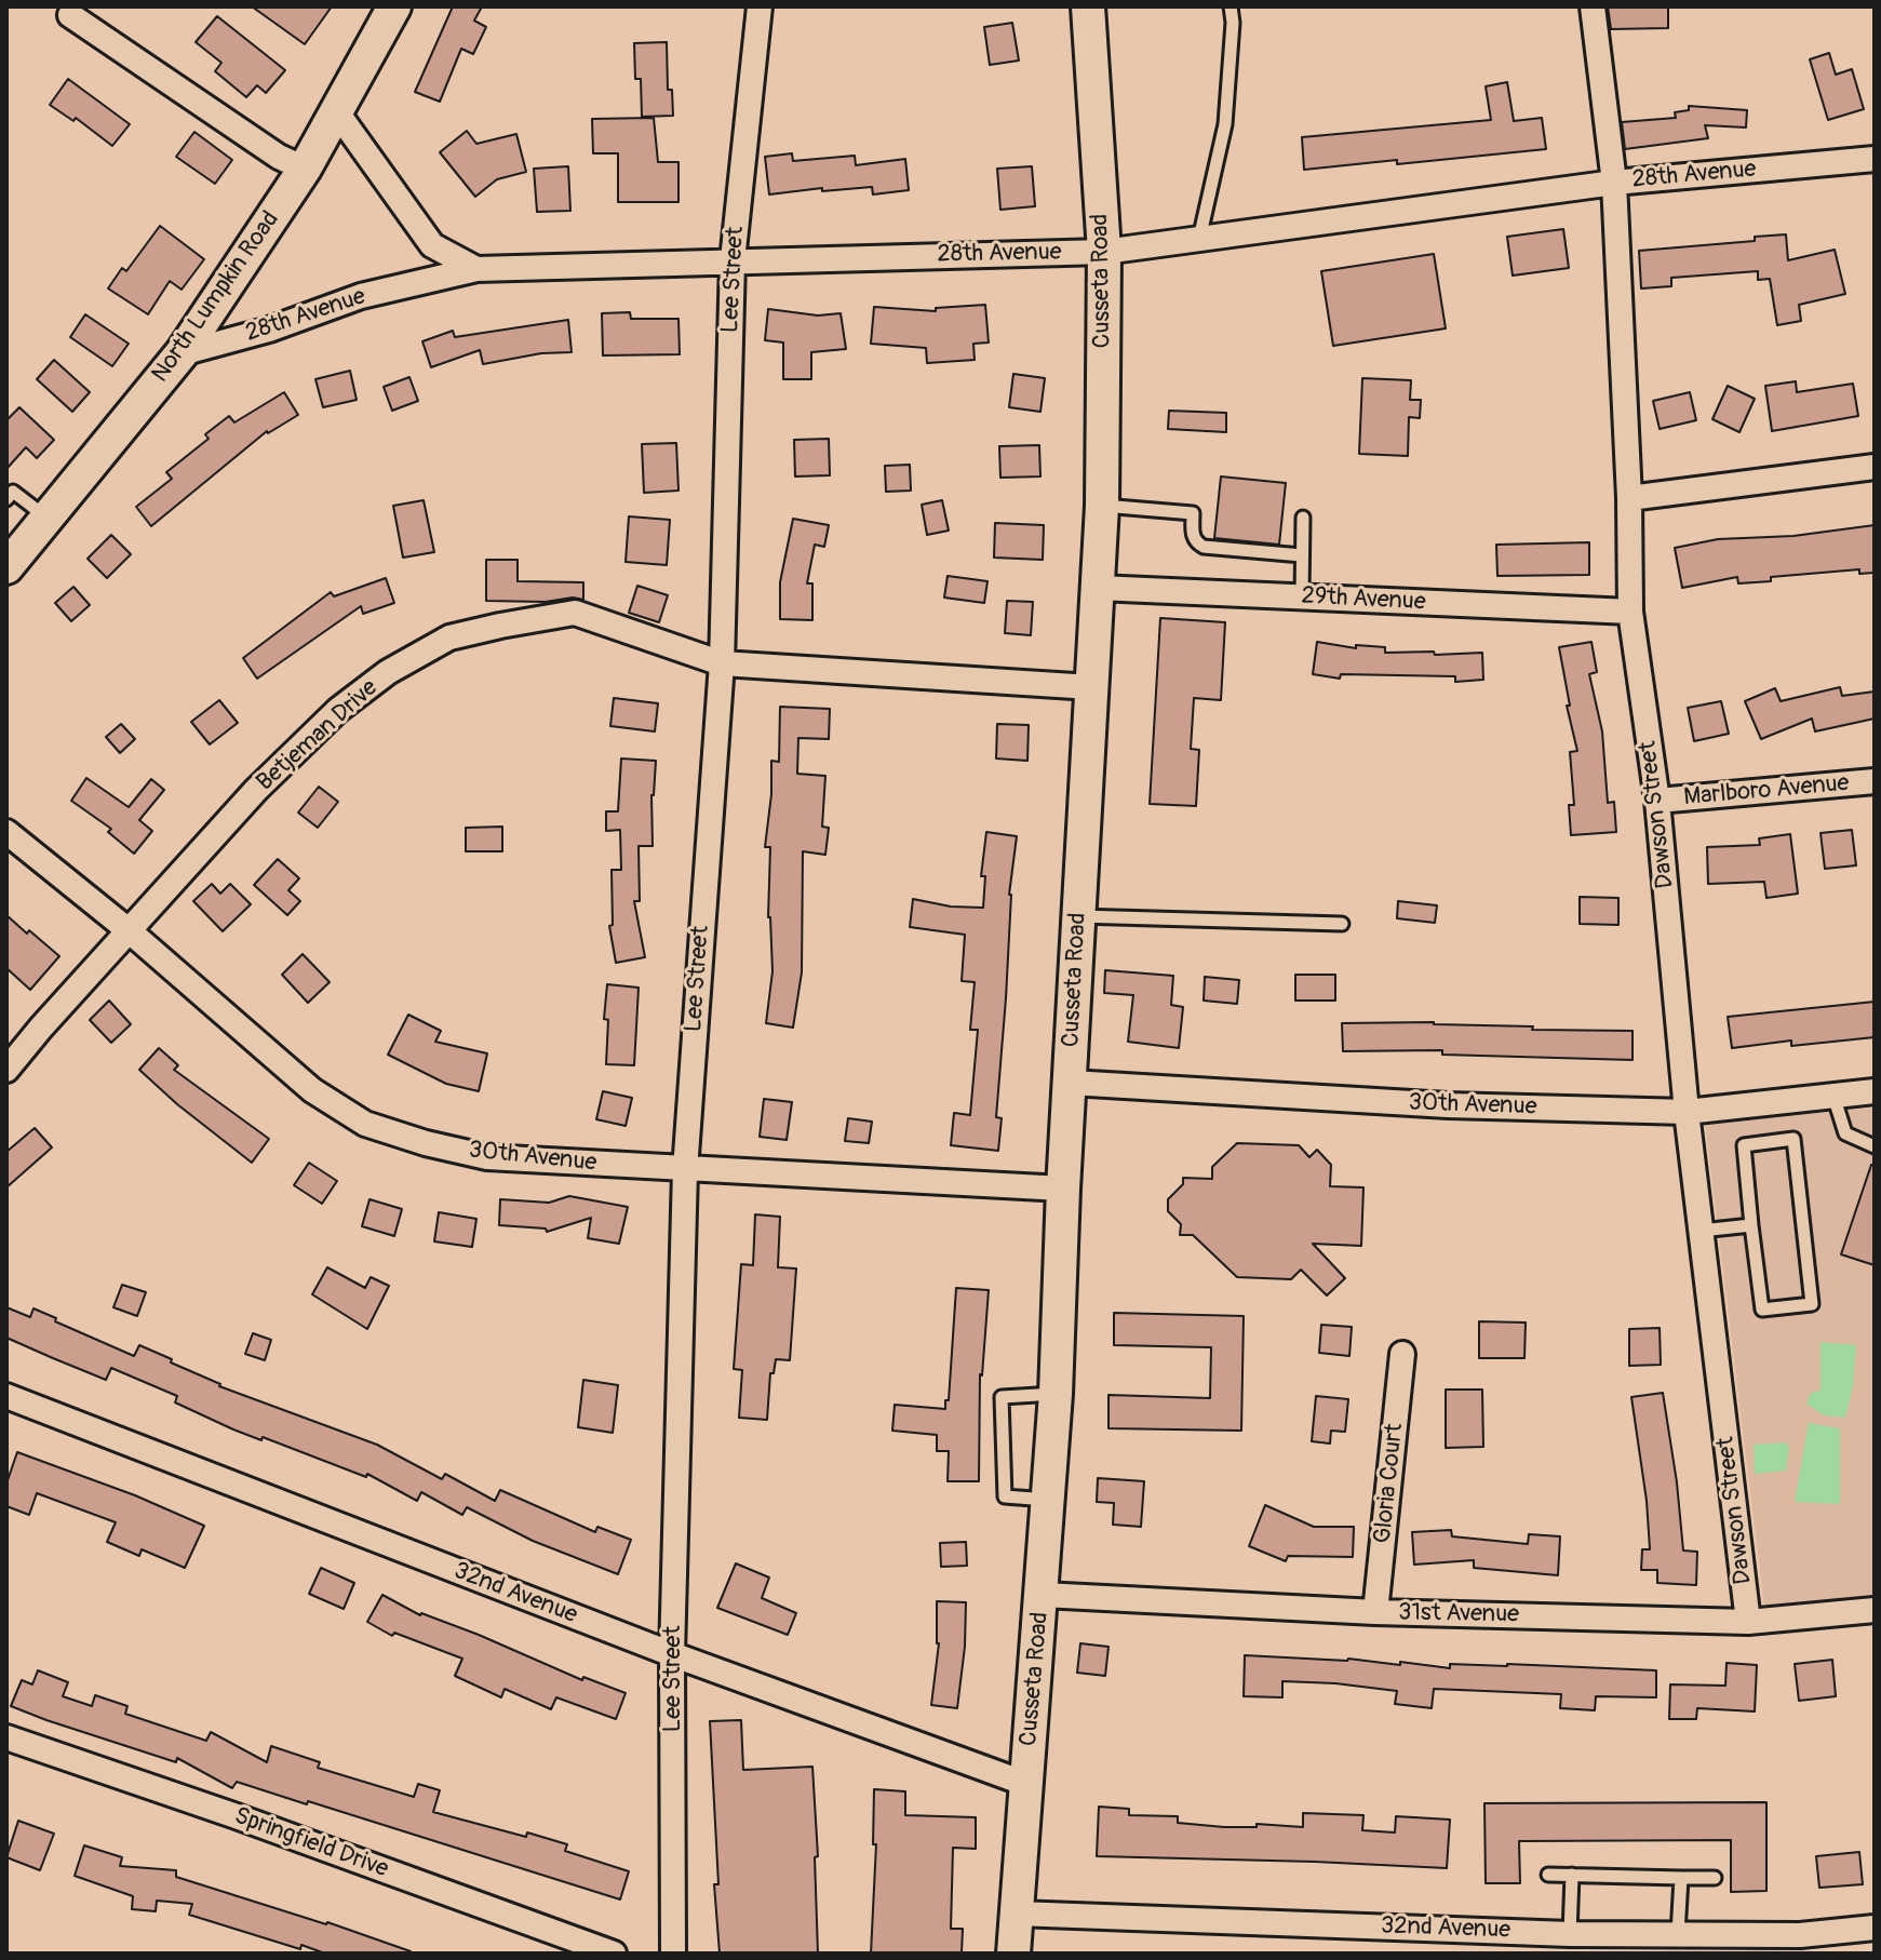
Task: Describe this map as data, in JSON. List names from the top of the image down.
{
  "streets": {
    "street": [
      "28th Avenue",
      "Lee Street",
      "Cusseta Road",
      "North Lumpkin Road",
      "29th Avenue",
      "Betjeman Drive",
      "Marlboro Avenue",
      "Dawson Street",
      "30th Avenue",
      "Gloria Court",
      "32nd Avenue",
      "31st Avenue",
      "Springfield Drive"
    ]
  },
  "crossings": [
    ["28th Avenue", "Lee Street"],
    ["28th Avenue", "Cusseta Road"],
    ["28th Avenue", "North Lumpkin Road"],
    ["28th Avenue", "Dawson Street"],
    ["Lee Street", "Betjeman Drive"],
    ["Lee Street", "30th Avenue"],
    ["Lee Street", "32nd Avenue"],
    ["Cusseta Road", "29th Avenue"],
    ["Cusseta Road", "Betjeman Drive"],
    ["Cusseta Road", "30th Avenue"],
    ["Cusseta Road", "32nd Avenue"],
    ["Cusseta Road", "31st Avenue"],
    ["29th Avenue", "Dawson Street"],
    ["Betjeman Drive", "30th Avenue"],
    ["Marlboro Avenue", "Dawson Street"],
    ["Dawson Street", "30th Avenue"],
    ["Dawson Street", "31st Avenue"],
    ["Gloria Court", "31st Avenue"]
  ]
}
